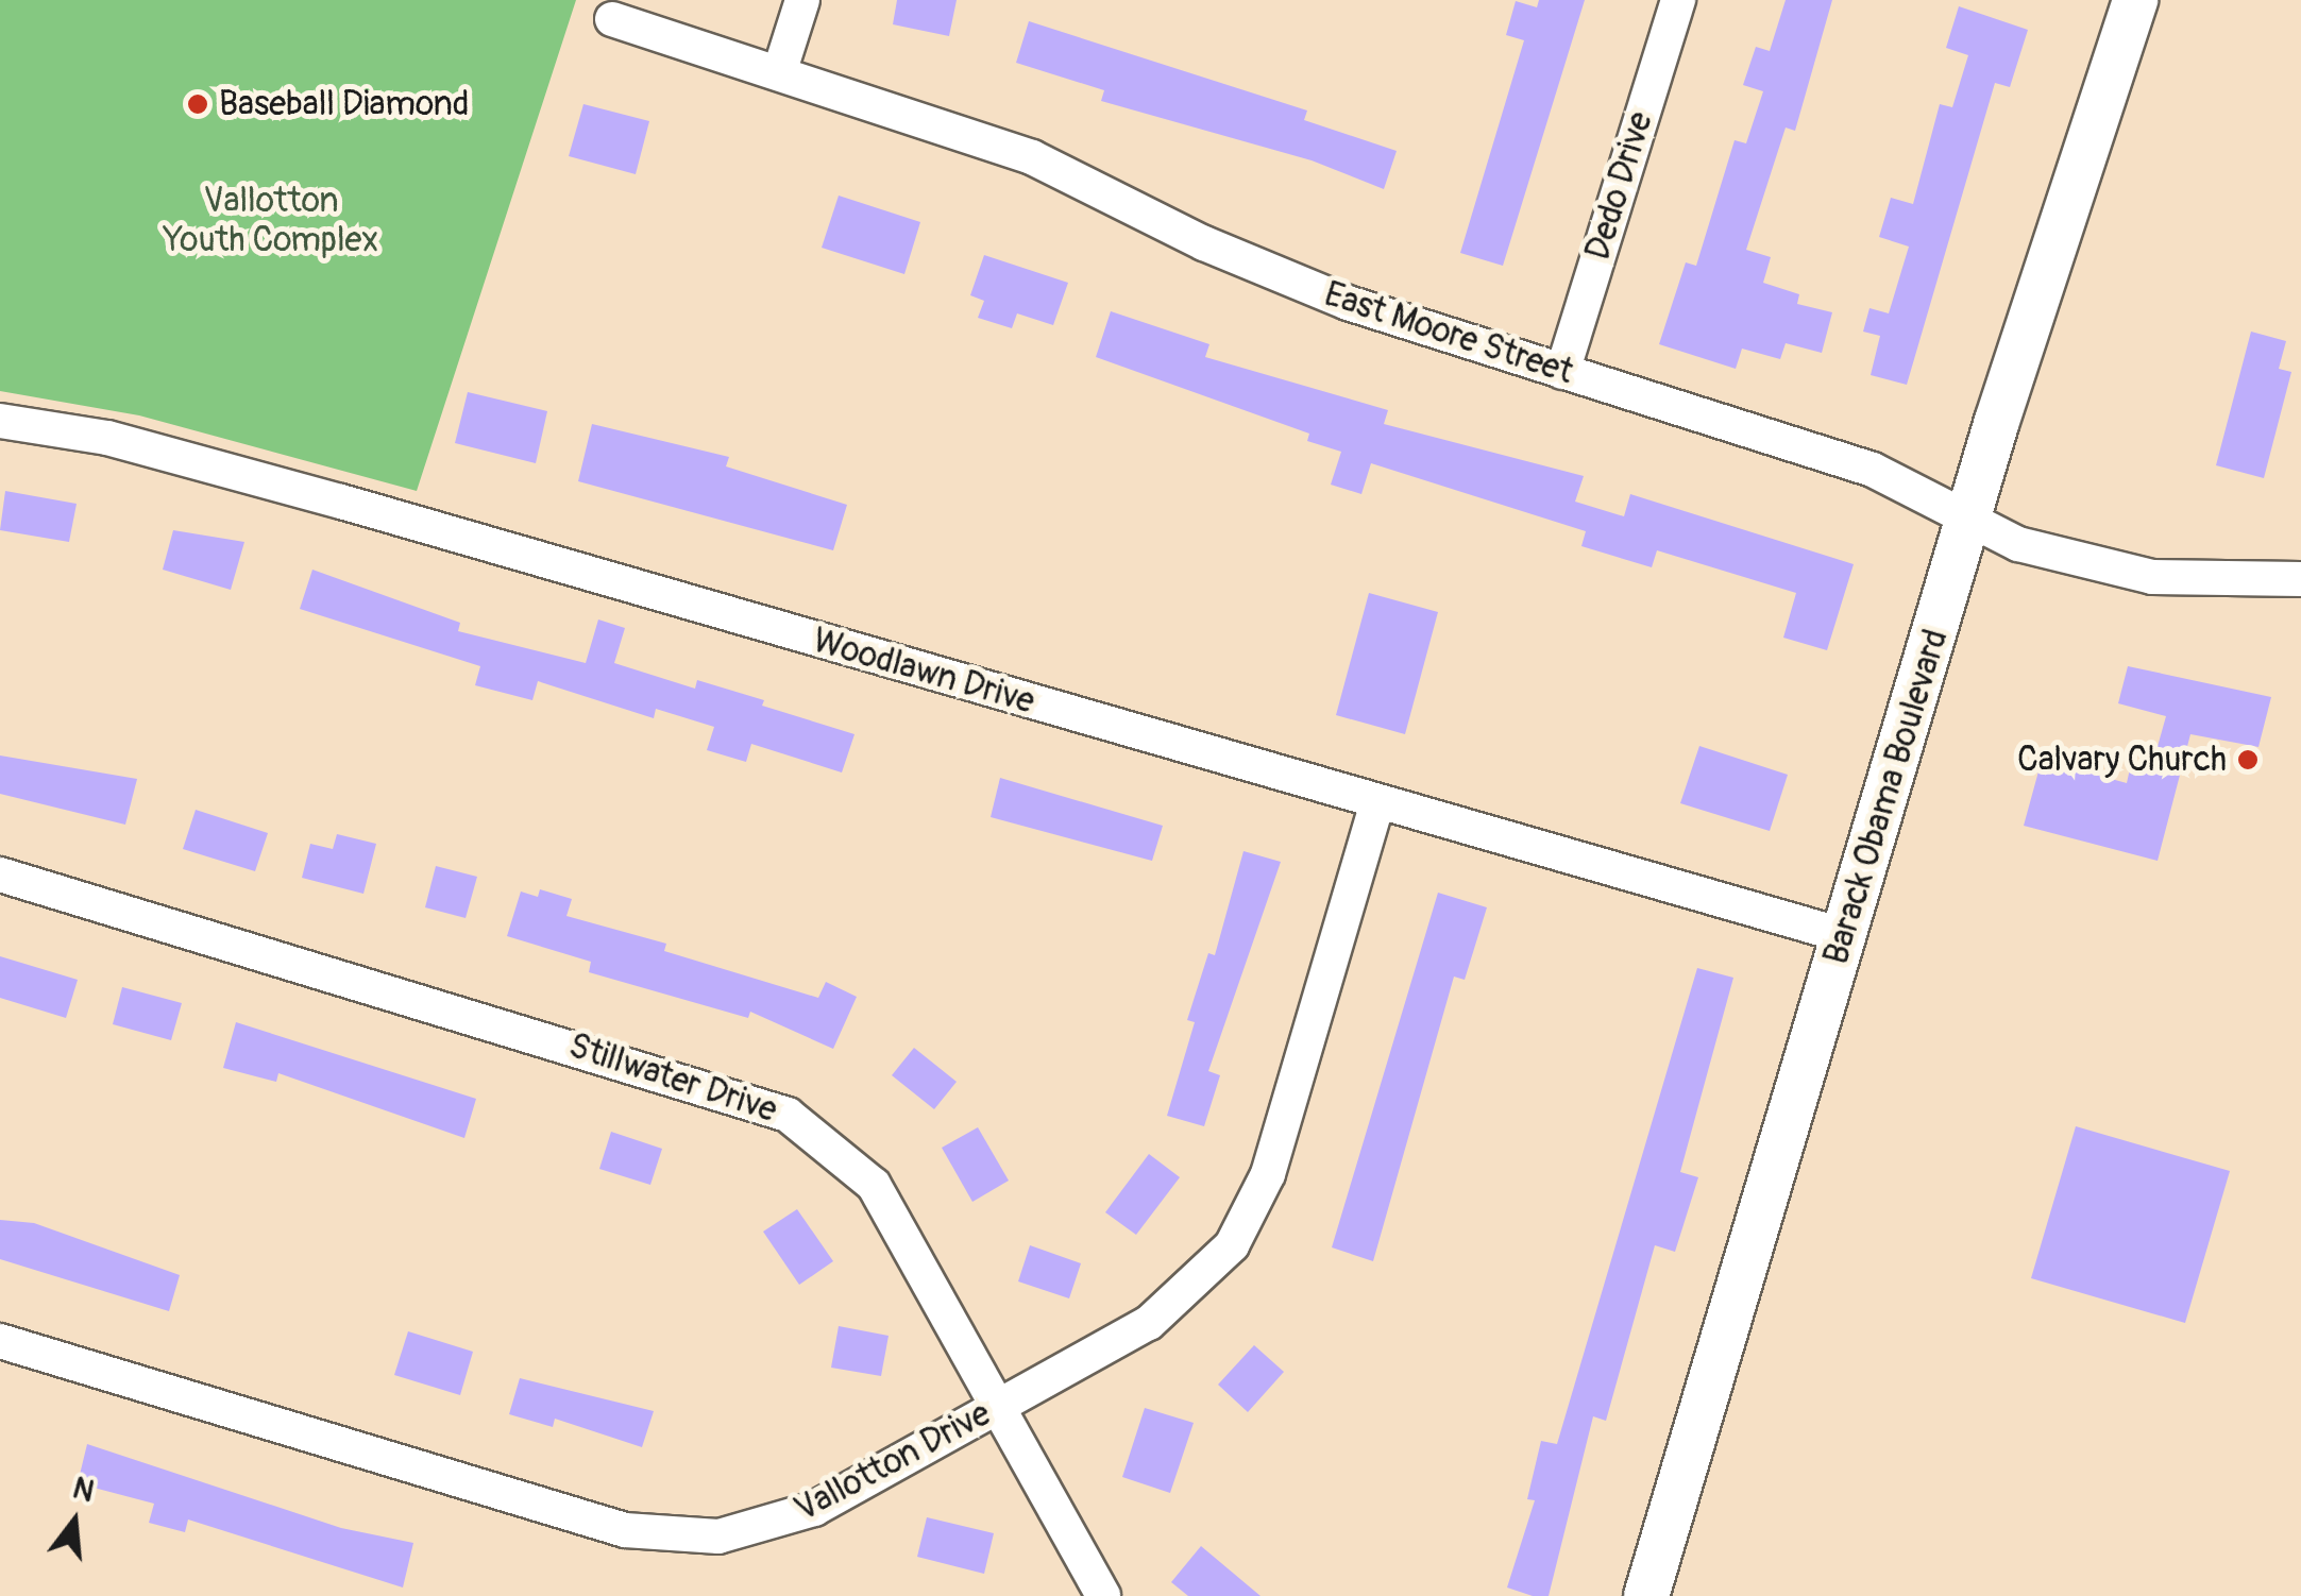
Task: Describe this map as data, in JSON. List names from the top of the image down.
{
  "streets": {
    "main road": ["Barack Obama Boulevard"],
    "street": [
      "Dedo Drive",
      "East Moore Street",
      "Woodlawn Drive",
      "Stillwater Drive",
      "Vallotton Drive"
    ]
  },
  "crossings": [
    ["Dedo Drive", "East Moore Street"],
    ["East Moore Street", "Barack Obama Boulevard"],
    ["Woodlawn Drive", "Barack Obama Boulevard"],
    ["Woodlawn Drive", "Vallotton Drive"],
    ["Stillwater Drive", "Vallotton Drive"]
  ],
  "parks": ["Vallotton Youth Complex"],
  "places": ["Baseball Diamond", "Calvary Church"],
  "north": "top"
}
